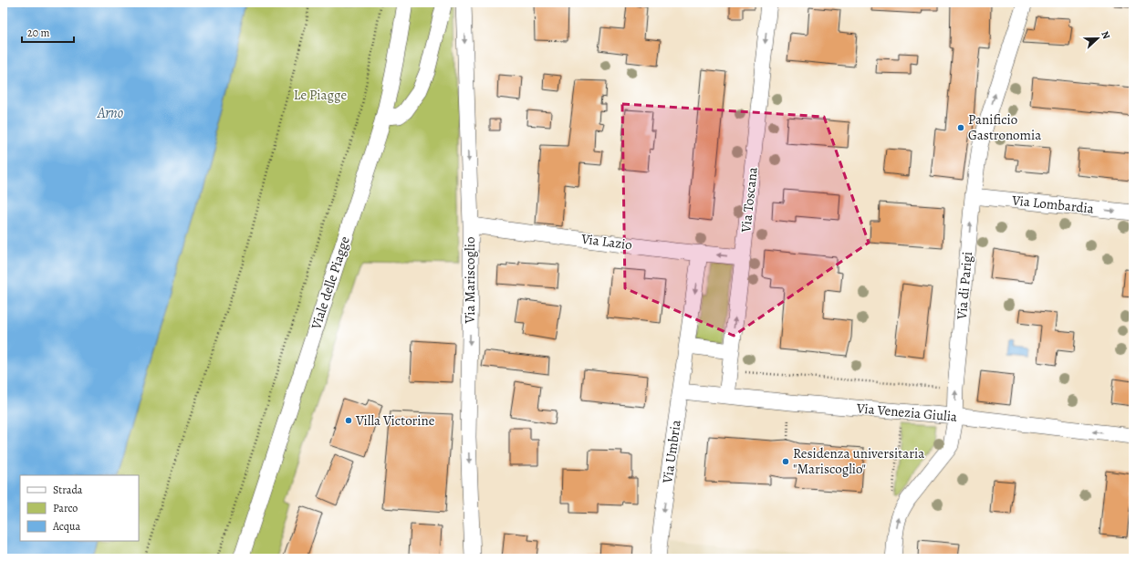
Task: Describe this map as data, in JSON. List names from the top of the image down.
{
  "streets": {
    "street": [
      "Via Toscana",
      "Via Lombardia",
      "Via Lazio",
      "Via Mariscoglio",
      "Viale delle Piagge",
      "Via di Parigi",
      "Via Venezia Giulia",
      "Via Umbria"
    ]
  },
  "crossings": [
    ["Via Toscana", "Via Lazio"],
    ["Via Toscana", "Via Venezia Giulia"],
    ["Via Lombardia", "Via di Parigi"],
    ["Via Lazio", "Via Mariscoglio"],
    ["Via Lazio", "Via Umbria"],
    ["Via di Parigi", "Via Venezia Giulia"],
    ["Via Venezia Giulia", "Via Umbria"]
  ],
  "one_way": [
    "Via Lombardia",
    "Via Mariscoglio",
    "Via di Parigi",
    "Via Venezia Giulia",
    "Via Umbria"
  ],
  "water": ["Arno"],
  "parks": ["Le Piagge"],
  "places": ["Panificio Gastronomia", "Villa Victorine", "Residenza universitaria \"Mariscoglio\""],
  "legend": ["Strada", "Parco", "Acqua"],
  "scale_bar": "20 m",
  "north": "right"
}
